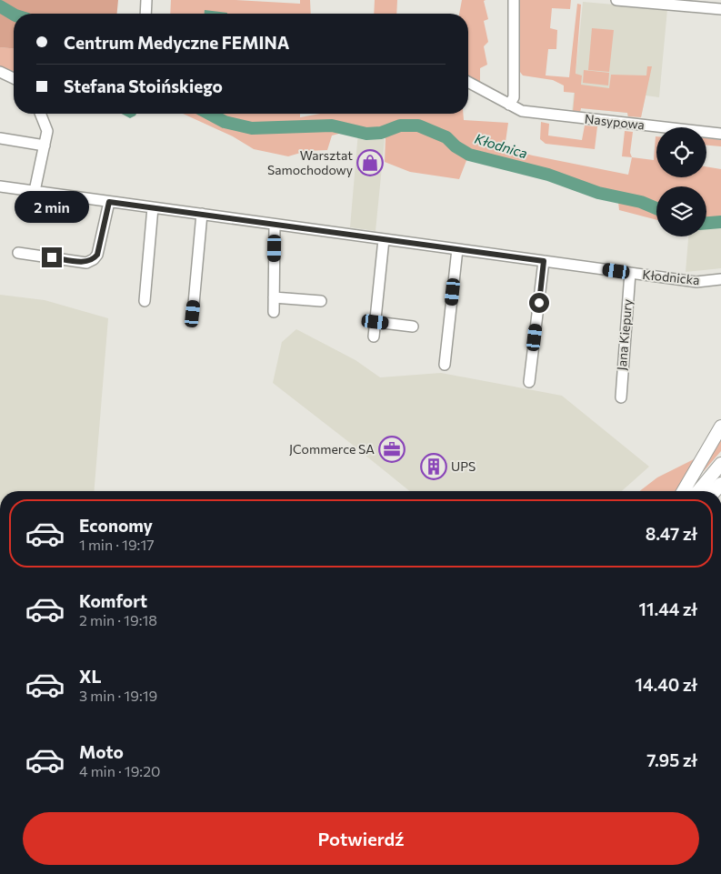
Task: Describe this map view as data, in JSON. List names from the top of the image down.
{
  "streets": {
    "street": ["Nasypowa", "Kłodnicka", "Jana Kiepury"]
  },
  "crossings": [
    ["Kłodnicka", "Jana Kiepury"]
  ],
  "water": ["Kłodnica"],
  "places": {
    "shop": ["Warsztat Samochodowy"],
    "office": ["JCommerce SA"],
    "building": ["UPS"]
  },
  "page": {
    "banner": ["Centrum Medyczne FEMINA", "Stefana Stoińskiego"],
    "bubble": "2 min",
    "list": [
      {
        "name": "Economy",
        "note": "1 min · 19:17",
        "value": "8.47 zł"
      },
      {
        "name": "Komfort",
        "note": "2 min · 19:18",
        "value": "11.44 zł"
      },
      {
        "name": "XL",
        "note": "3 min · 19:19",
        "value": "14.40 zł"
      },
      {
        "name": "Moto",
        "note": "4 min · 19:20",
        "value": "7.95 zł"
      }
    ],
    "buttons": "Potwierdź"
  }
}
